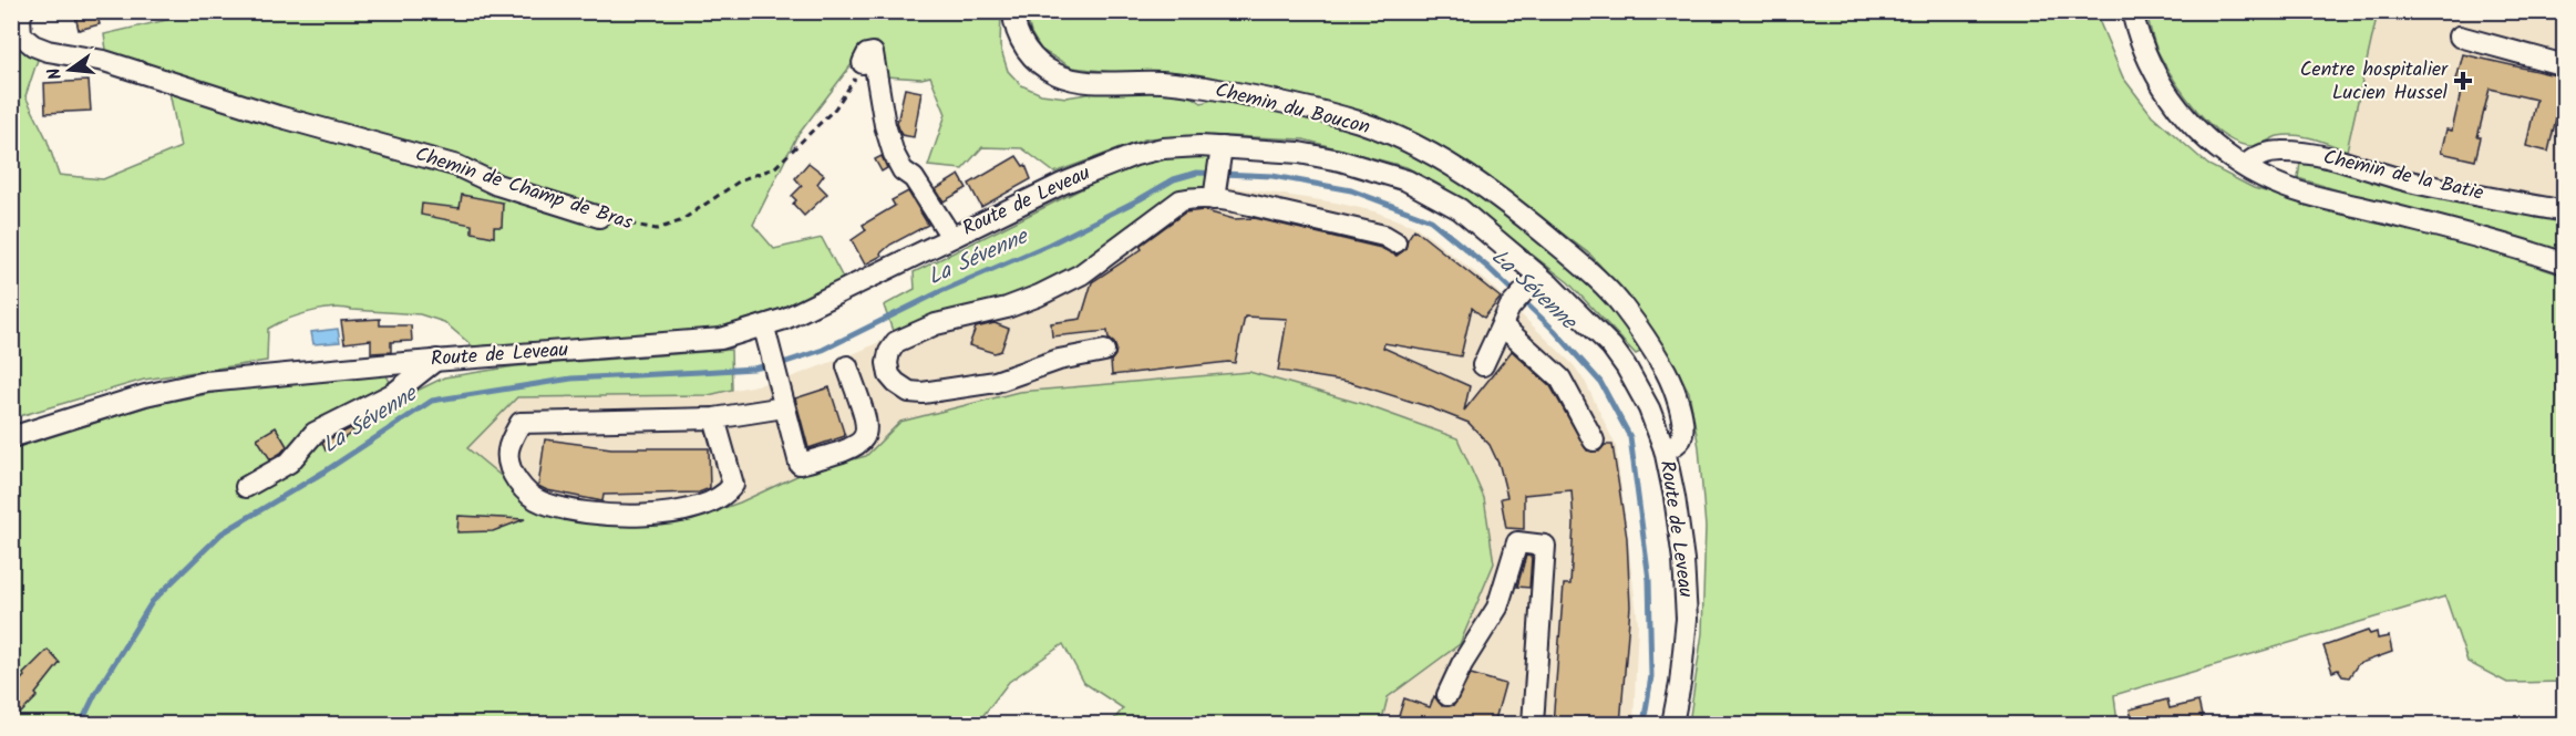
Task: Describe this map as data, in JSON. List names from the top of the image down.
{
  "streets": {
    "street": [
      "Chemin du Boucon",
      "Chemin de la Batie",
      "Chemin de Champ de Bras",
      "Route de Leveau"
    ]
  },
  "crossings": [
    ["Chemin du Boucon", "Route de Leveau"]
  ],
  "water": ["La Sévenne"],
  "places": {
    "health": ["Centre hospitalier Lucien Hussel"]
  },
  "north": "left"
}
